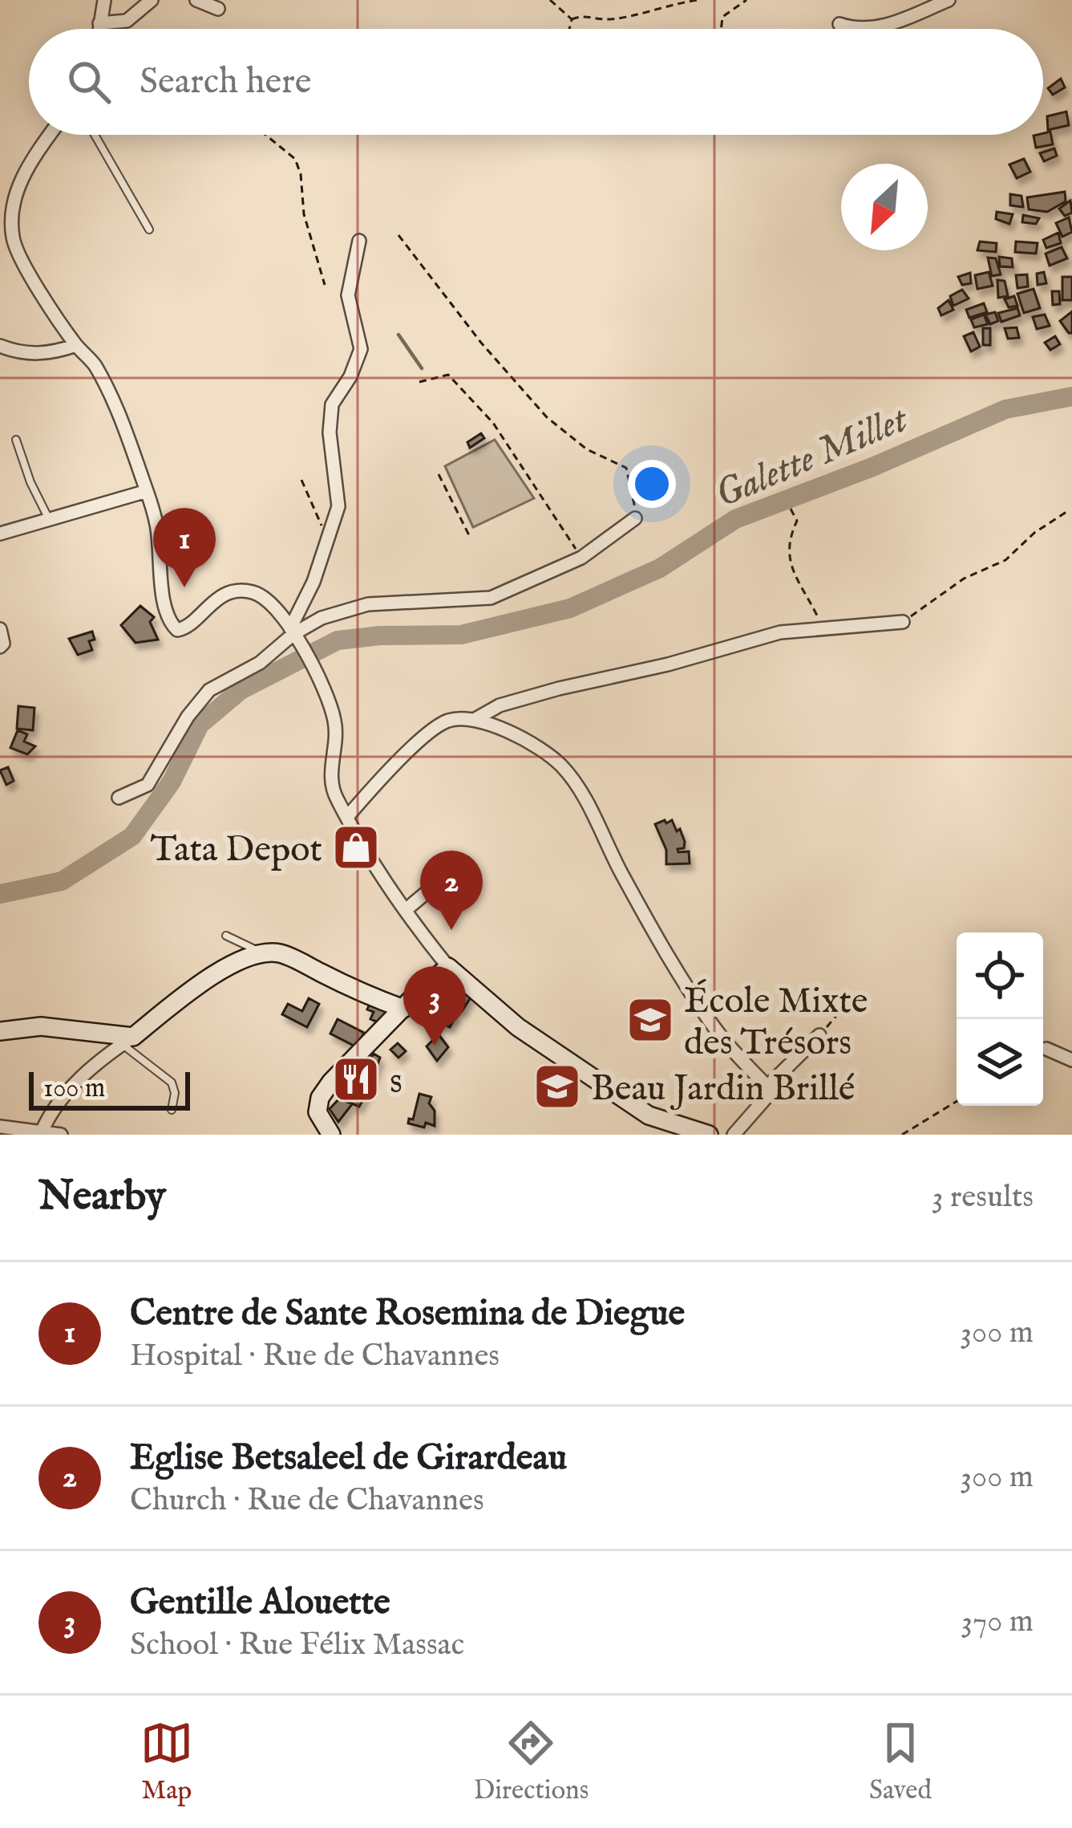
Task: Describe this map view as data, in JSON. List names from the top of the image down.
{
  "water": ["Galette Millet"],
  "places": {
    "shop": ["Tata Depot"],
    "school or university": ["École Mixte des Trésors", "Beau Jardin Brillé"],
    "restaurant": ["s"]
  },
  "scale_bar": "100 m",
  "north": "bottom left",
  "page": {
    "search": "Search here",
    "pins": ["1", "2", "3"],
    "scale": "100 m",
    "heading": ["Nearby", "3 results"],
    "list": [
      {
        "mark": "1",
        "name": "Centre de Sante Rosemina de Diegue",
        "note": "Hospital · Rue de Chavannes",
        "value": "300 m"
      },
      {
        "mark": "2",
        "name": "Eglise Betsaleel de Girardeau",
        "note": "Church · Rue de Chavannes",
        "value": "300 m"
      },
      {
        "mark": "3",
        "name": "Gentille Alouette",
        "note": "School · Rue Félix Massac",
        "value": "370 m"
      }
    ],
    "nav": ["Map", "Directions", "Saved"]
  }
}
